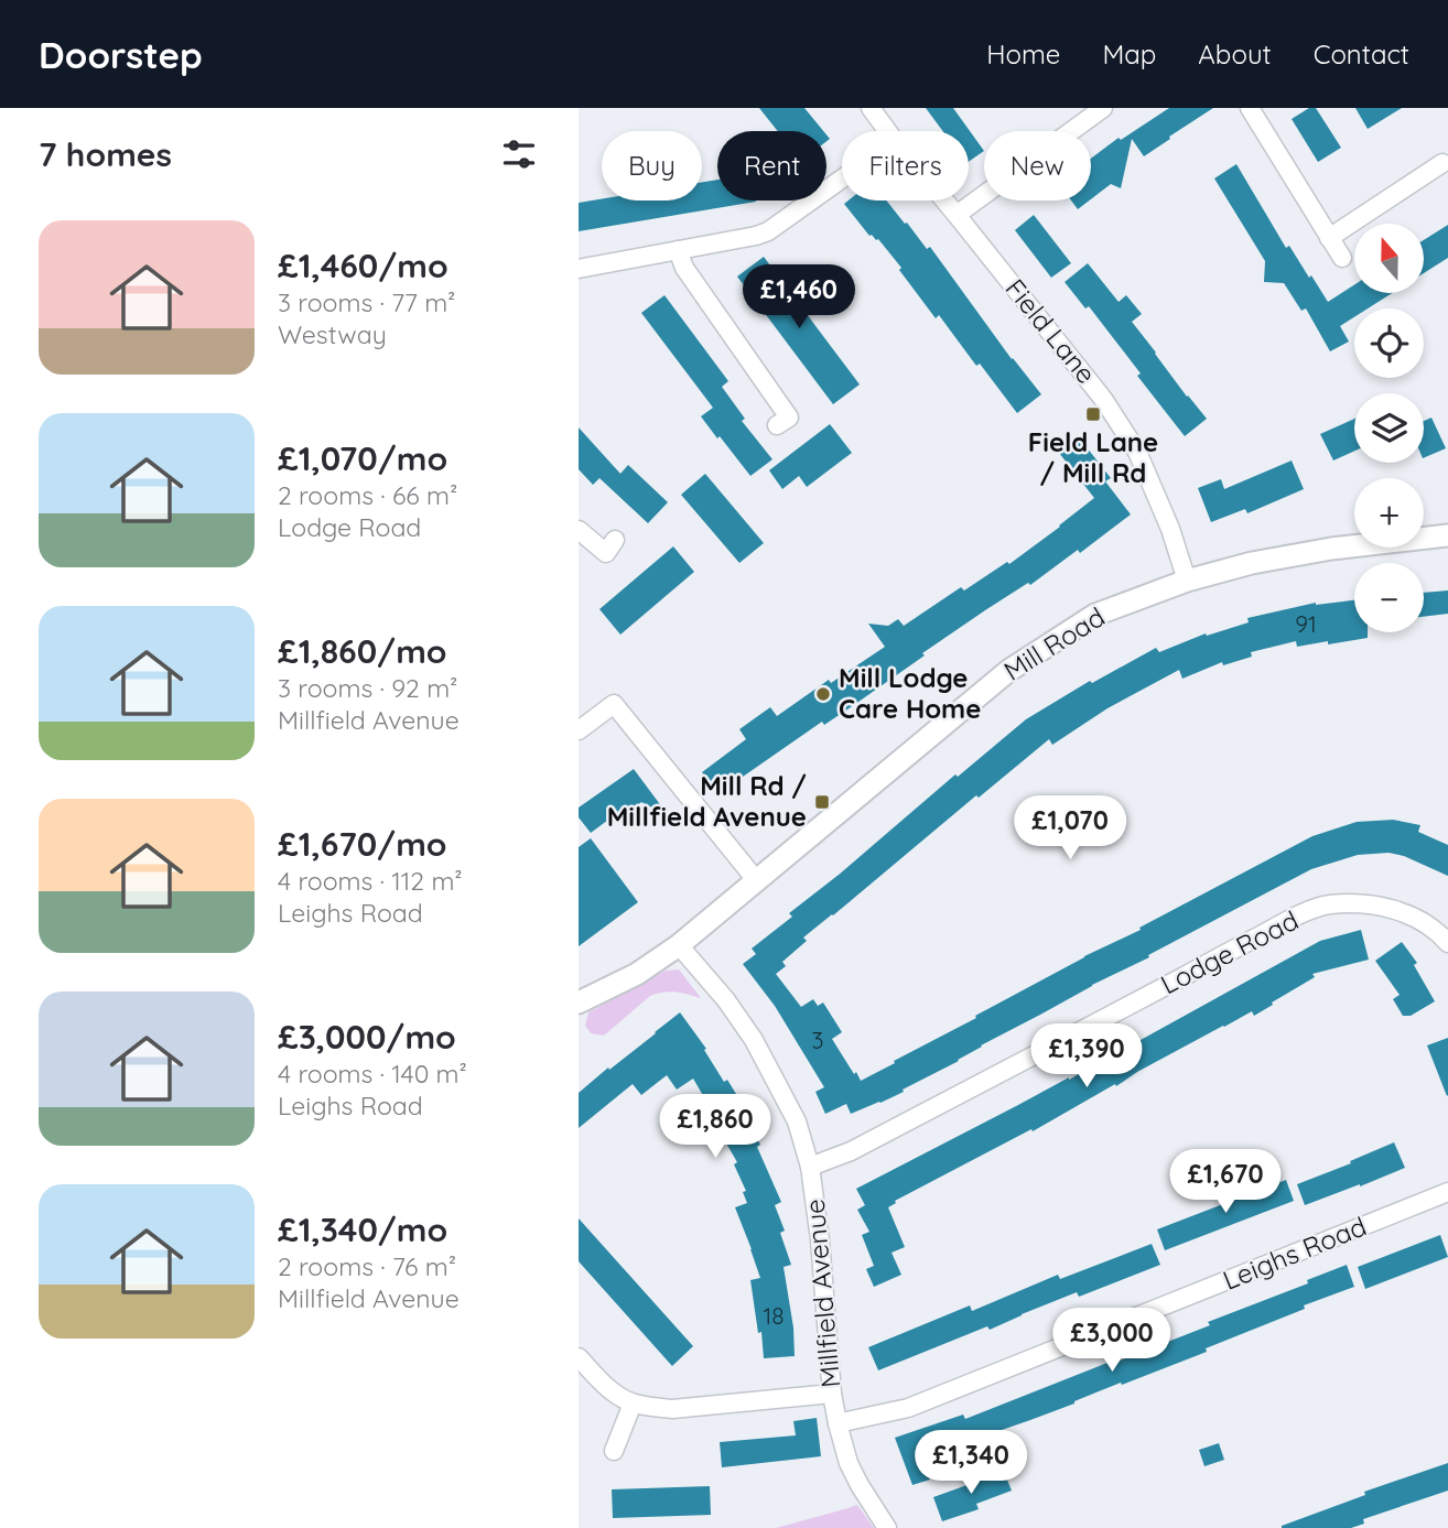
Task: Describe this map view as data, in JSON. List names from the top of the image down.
{
  "streets": {
    "street": [
      "Field Lane",
      "Mill Road",
      "Lodge Road",
      "Leighs Road",
      "Millfield Avenue"
    ]
  },
  "crossings": [
    ["Field Lane", "Mill Road"],
    ["Mill Road", "Millfield Avenue"],
    ["Lodge Road", "Millfield Avenue"],
    ["Leighs Road", "Millfield Avenue"]
  ],
  "places": {
    "transit": ["Field Lane / Mill Rd", "Mill Rd / Millfield Avenue"],
    "other": ["Mill Lodge Care Home"]
  },
  "house_numbers": ["91", "3", "18"],
  "north": "top",
  "page": {
    "header": "Doorstep",
    "nav": [
      "Home",
      "Map",
      "About",
      "Contact"
    ],
    "heading": "7 homes",
    "chip": [
      "Buy",
      "Rent",
      "Filters",
      "New"
    ],
    "list": [
      {
        "name": "£1,460/mo",
        "note": "3 rooms · 77 m² · Westway"
      },
      {
        "name": "£1,070/mo",
        "note": "2 rooms · 66 m² · Lodge Road"
      },
      {
        "name": "£1,860/mo",
        "note": "3 rooms · 92 m² · Millfield Avenue"
      },
      {
        "name": "£1,670/mo",
        "note": "4 rooms · 112 m² · Leighs Road"
      },
      {
        "name": "£3,000/mo",
        "note": "4 rooms · 140 m² · Leighs Road"
      },
      {
        "name": "£1,340/mo",
        "note": "2 rooms · 76 m² · Millfield Avenue"
      }
    ],
    "map_buttons": ["+", "−"],
    "price": [
      "£1,460",
      "£1,070",
      "£1,390",
      "£1,860",
      "£1,670",
      "£3,000",
      "£1,340"
    ]
  }
}
